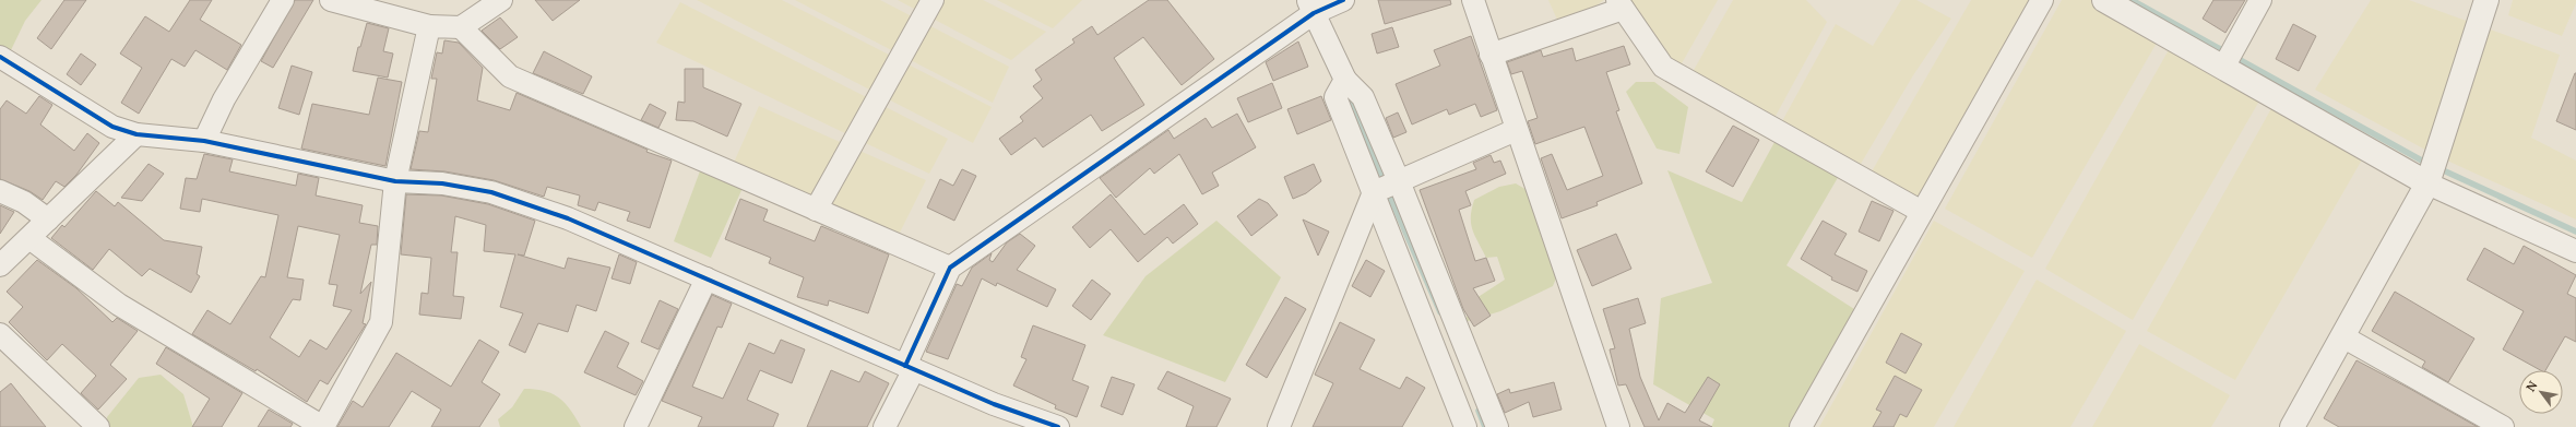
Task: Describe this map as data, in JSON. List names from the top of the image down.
{
  "north": "top left"
}
